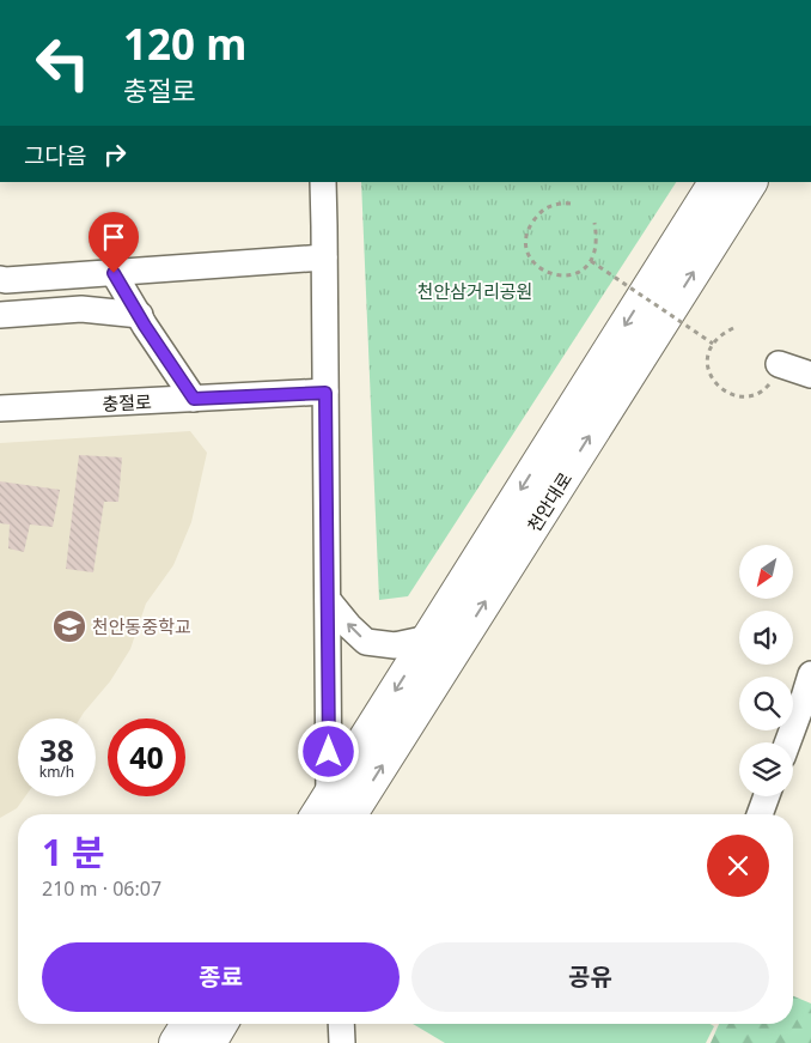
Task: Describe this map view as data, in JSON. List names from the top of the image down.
{
  "streets": {
    "main road": ["천안대로"],
    "street": ["충절로"]
  },
  "parks": ["천안삼거리공원"],
  "places": {
    "school or university": ["천안동중학교"]
  },
  "north": "bottom left",
  "page": {
    "turn": ["120 m", "충절로"],
    "then": "그다음",
    "speed": "38 km/h",
    "limit": "40",
    "heading": ["1 분", "210 m · 06:07"],
    "buttons": ["종료", "공유"]
  }
}
